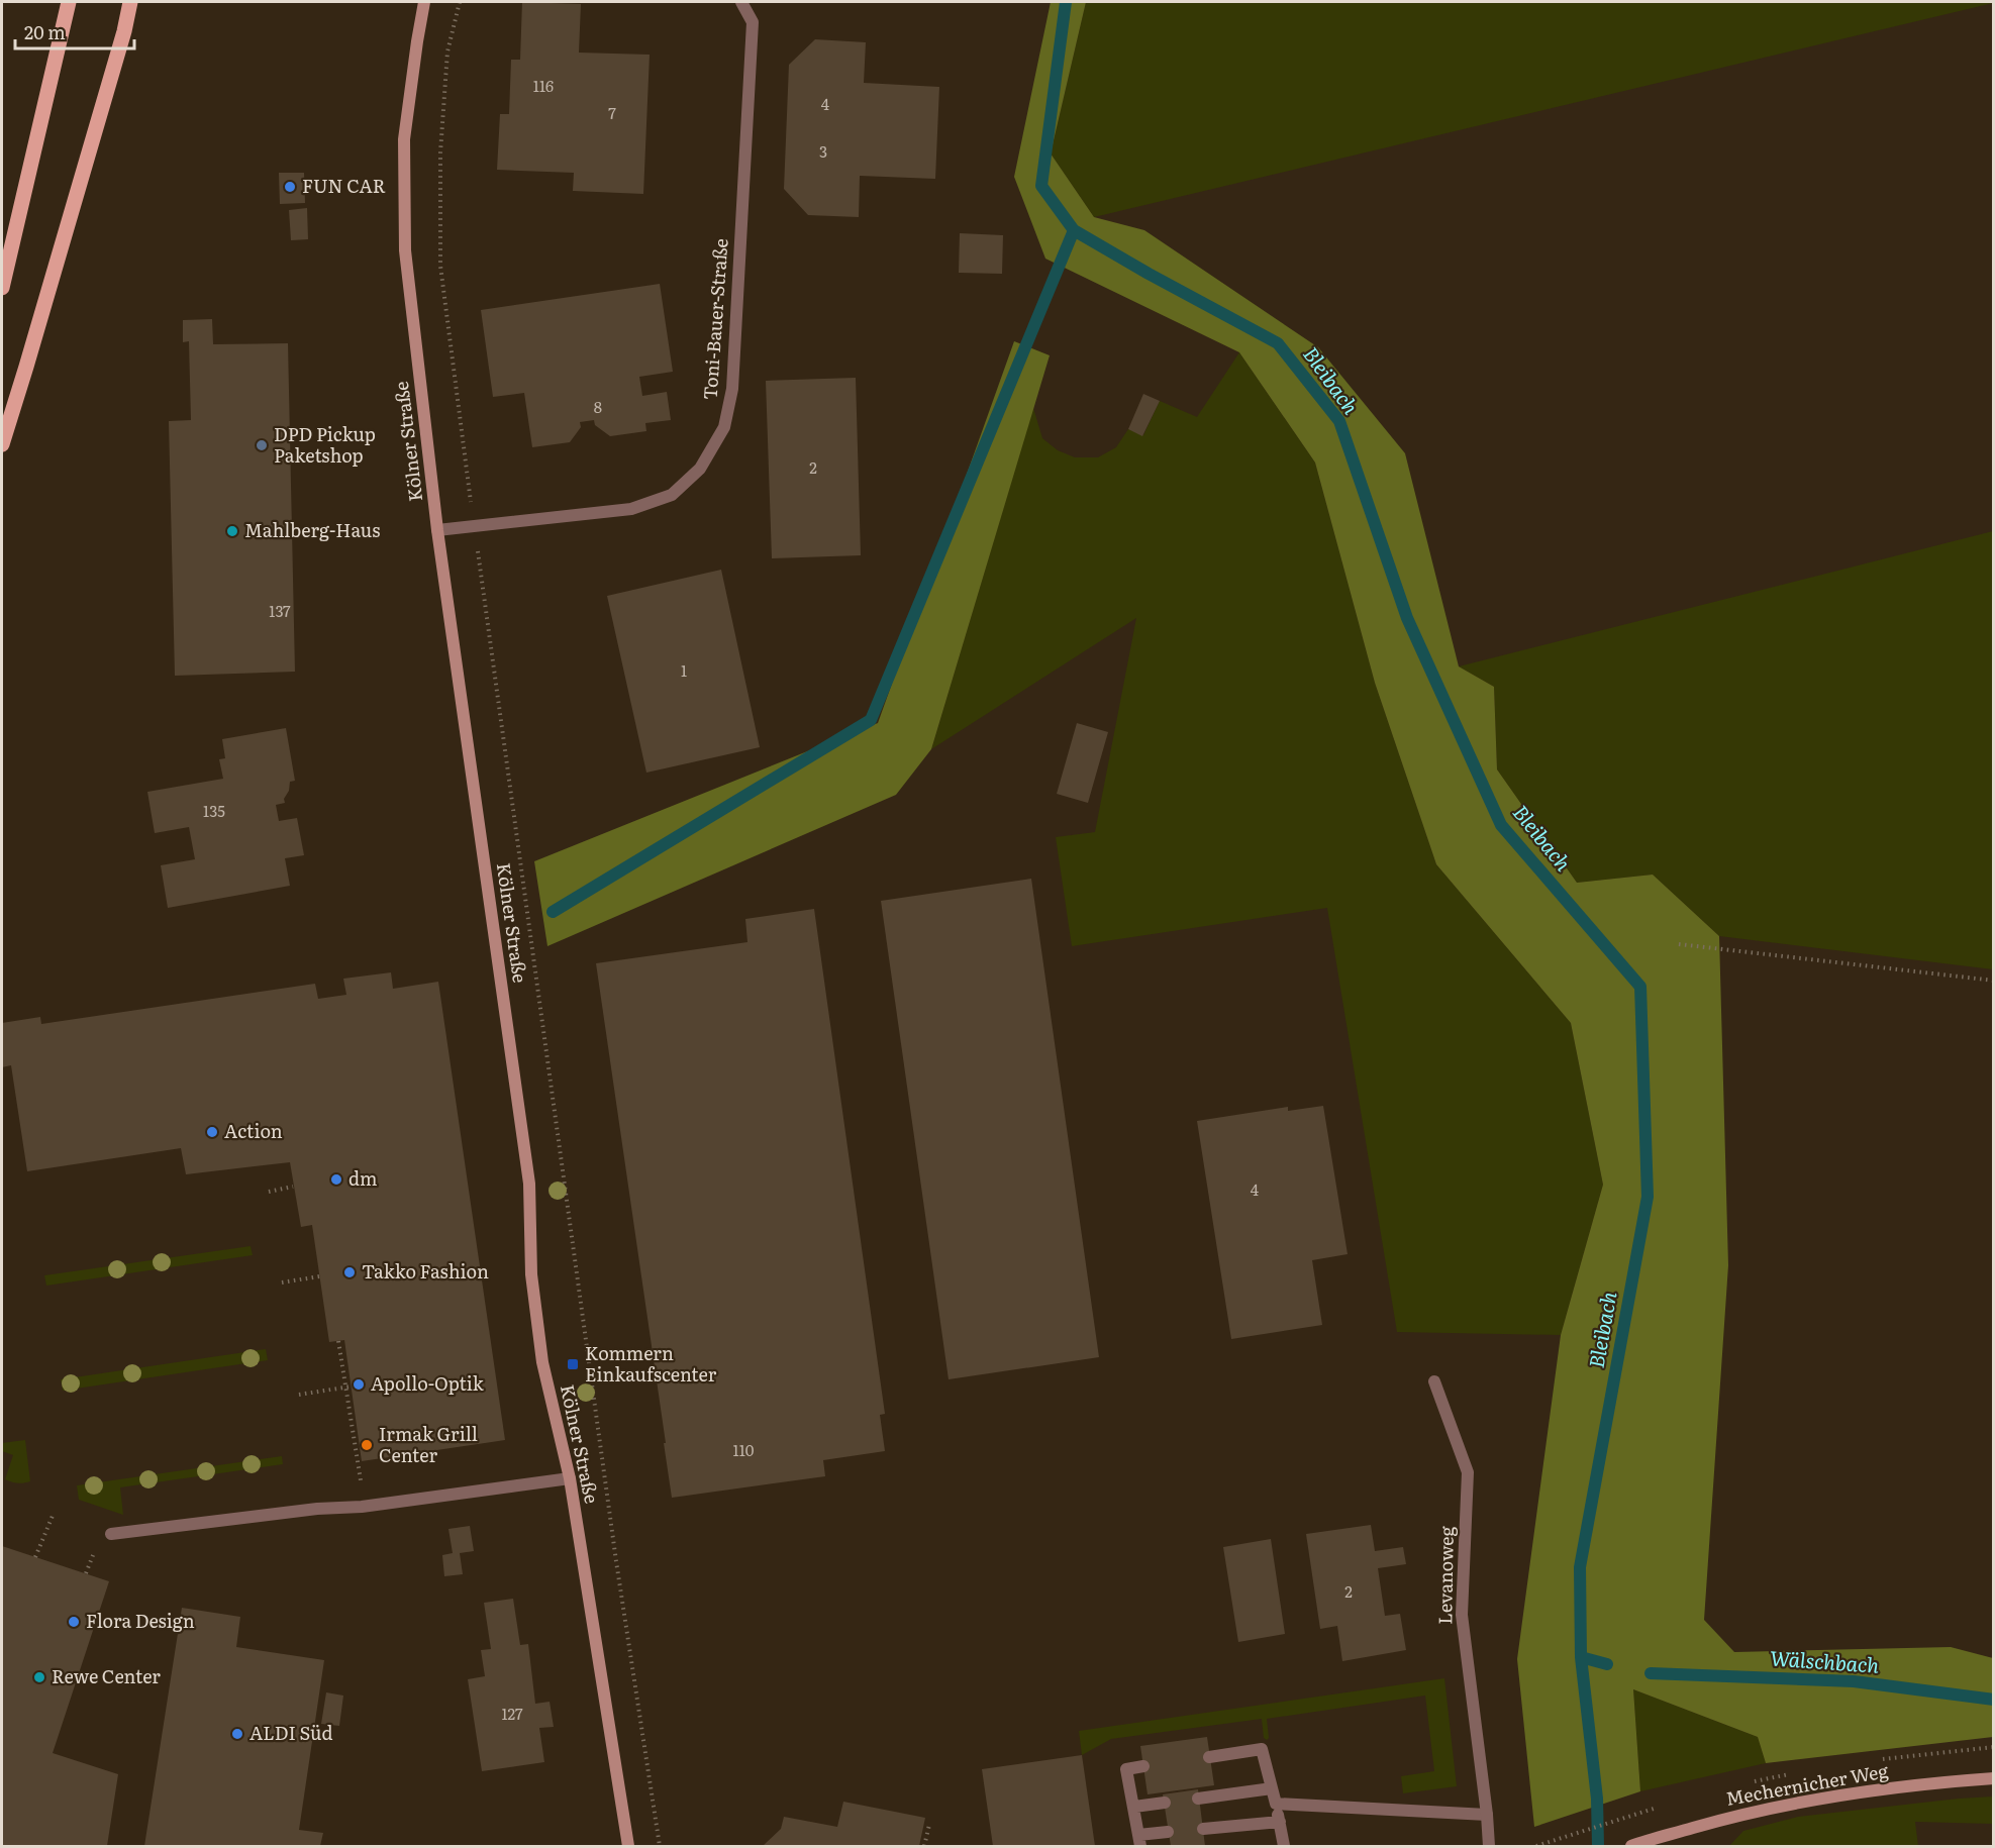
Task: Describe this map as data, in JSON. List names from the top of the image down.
{
  "streets": {
    "street": [
      "Toni-Bauer-Straße",
      "Kölner Straße",
      "Levanoweg",
      "Mechernicher Weg"
    ]
  },
  "crossings": [
    ["Toni-Bauer-Straße", "Kölner Straße"]
  ],
  "water": ["Bleibach", "Wälschbach"],
  "places": {
    "other": [
      "FUN CAR",
      "DPD Pickup Paketshop",
      "Mahlberg-Haus",
      "Action",
      "dm",
      "Takko Fashion",
      "Apollo-Optik",
      "Irmak Grill Center",
      "Flora Design",
      "Rewe Center",
      "ALDI Süd"
    ],
    "transit": ["Kommern Einkaufscenter"]
  },
  "house_numbers": [
    "116",
    "4",
    "7",
    "3",
    "8",
    "2",
    "137",
    "1",
    "135",
    "4",
    "110",
    "2",
    "127"
  ],
  "scale_bar": "20 m"
}
